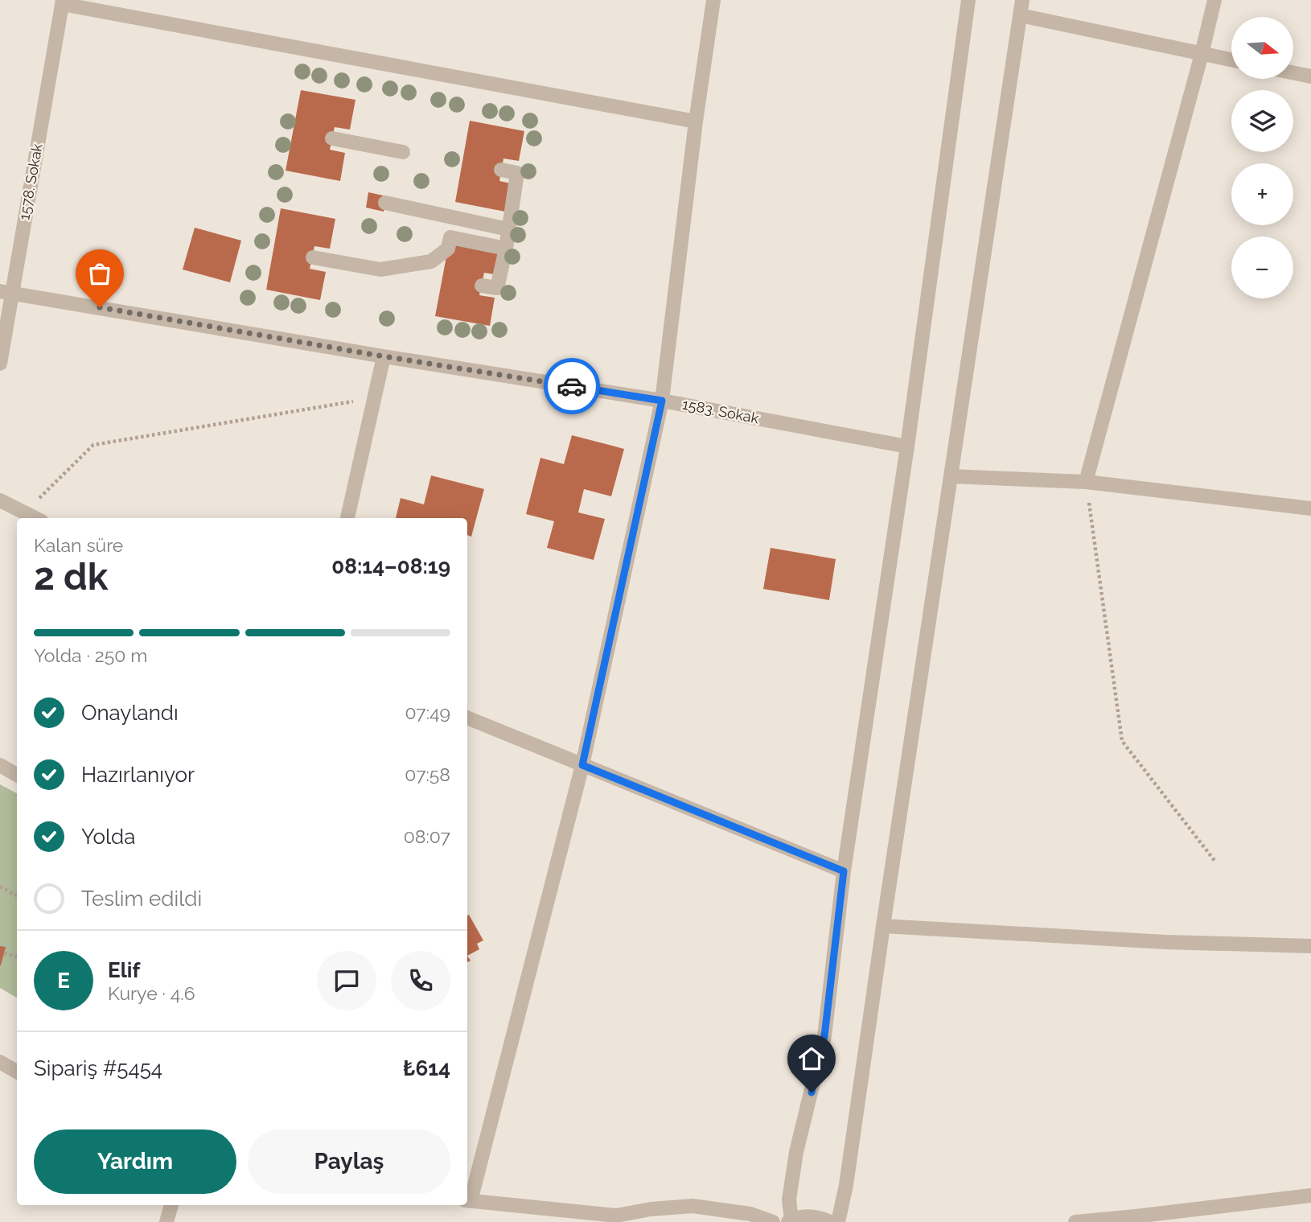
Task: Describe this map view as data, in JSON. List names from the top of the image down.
{
  "streets": {
    "street": ["1578. Sokak", "1583. Sokak"]
  },
  "crossings": [
    ["1578. Sokak", "1583. Sokak"]
  ],
  "north": "right",
  "page": {
    "map_buttons": ["+", "−"],
    "heading": ["2 dk", "Kalan süre", "08:14–08:19"],
    "panel": [
      "Elif",
      "Kurye · 4.6",
      "Sipariş #5454",
      "₺614"
    ],
    "bar": "Yolda · 250 m",
    "list": [
      ["Onaylandı", "07:49"],
      ["Hazırlanıyor", "07:58"],
      ["Yolda", "08:07"],
      "Teslim edildi"
    ],
    "round": "E",
    "buttons": ["Yardım", "Paylaş"]
  }
}
